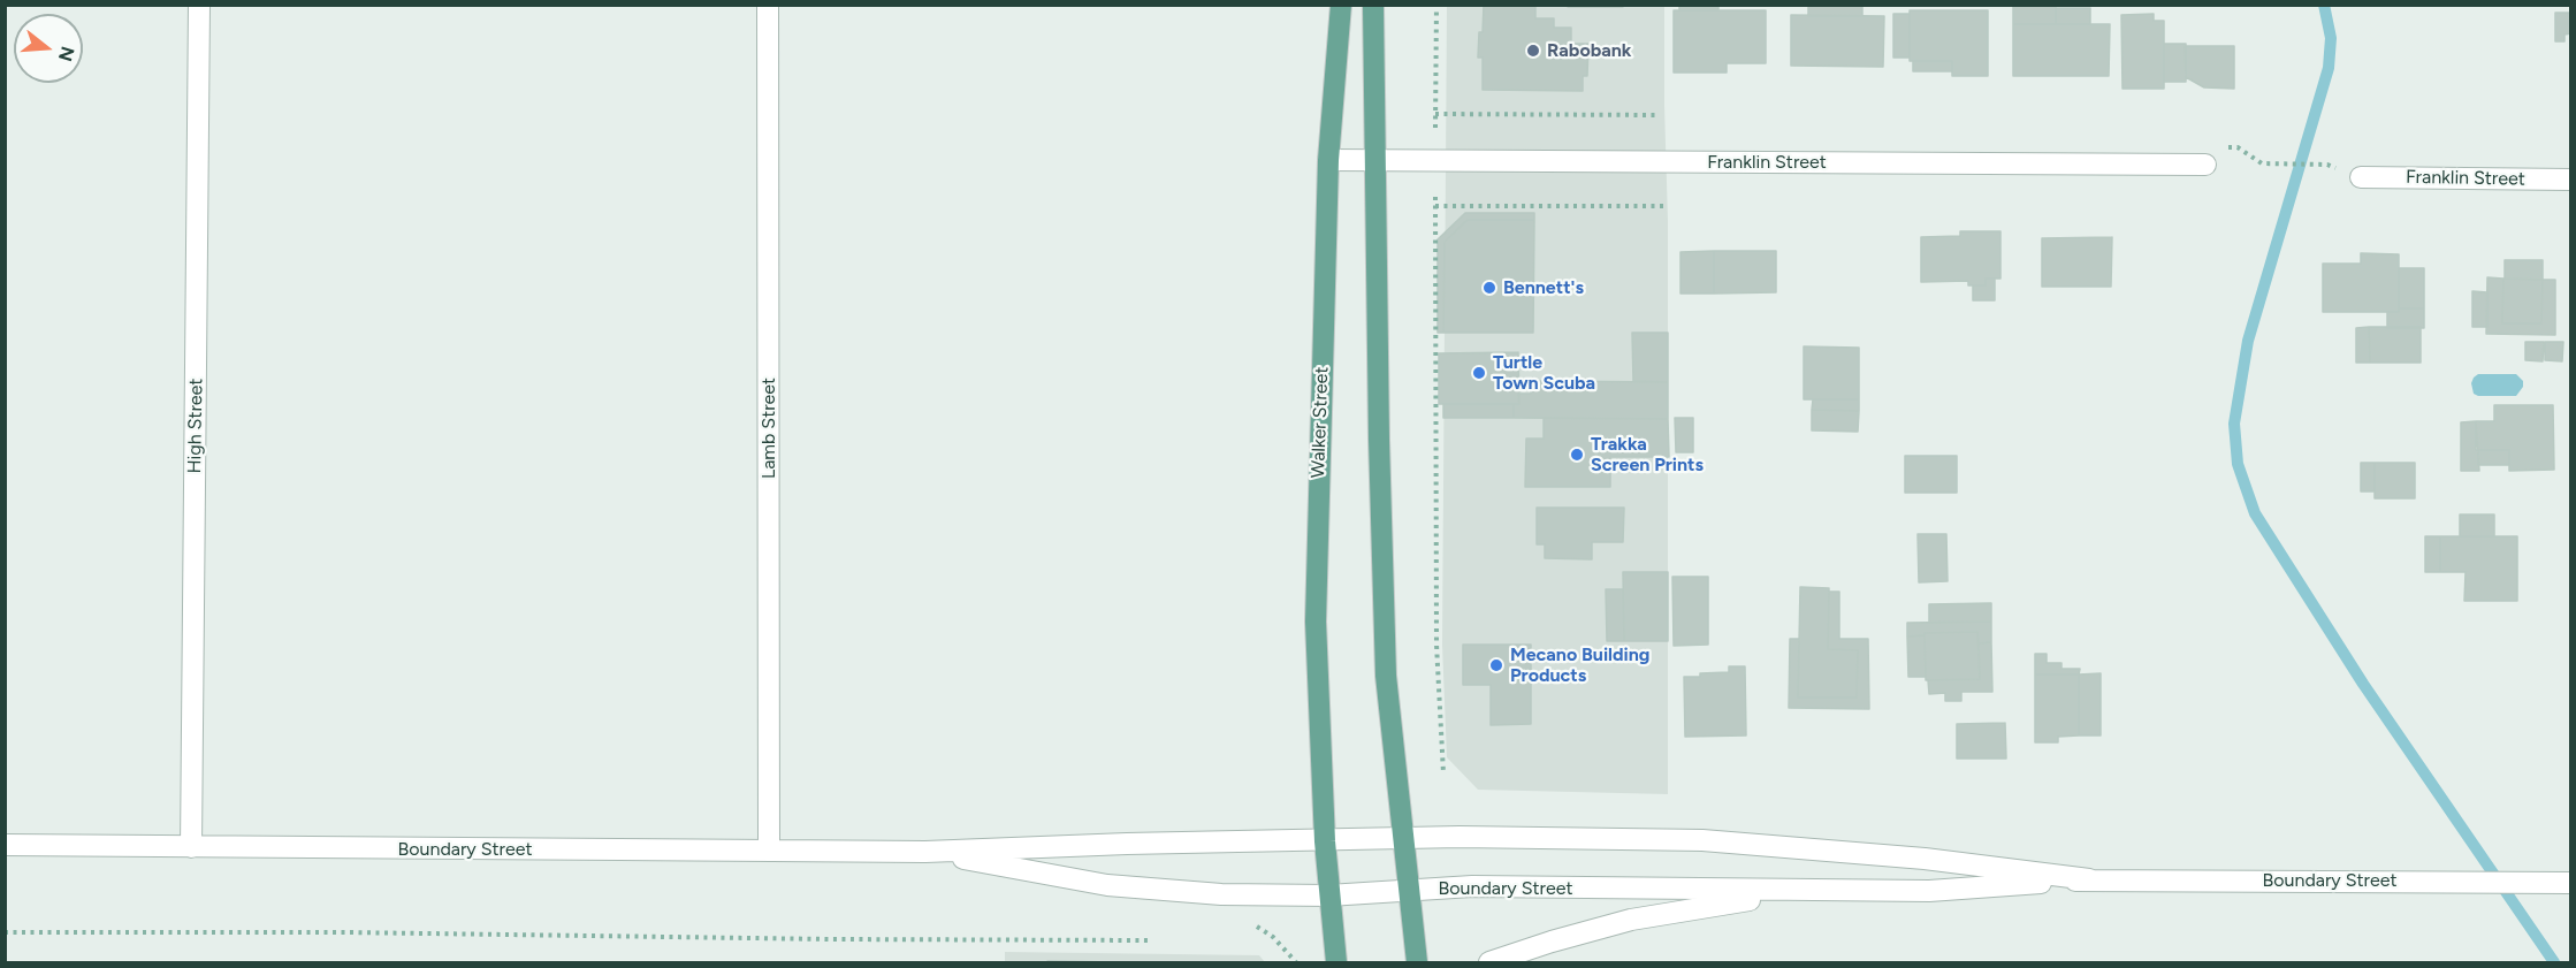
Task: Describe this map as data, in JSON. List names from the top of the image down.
{
  "streets": {
    "main road": ["Walker Street"],
    "street": [
      "Franklin Street",
      "High Street",
      "Lamb Street",
      "Boundary Street"
    ]
  },
  "crossings": [
    ["Franklin Street", "Walker Street"],
    ["Walker Street", "Boundary Street"],
    ["High Street", "Boundary Street"],
    ["Lamb Street", "Boundary Street"]
  ],
  "places": [
    "Rabobank",
    "Bennett's",
    "Turtle Town Scuba",
    "Trakka Screen Prints",
    "Mecano Building Products"
  ],
  "north": "right"
}
